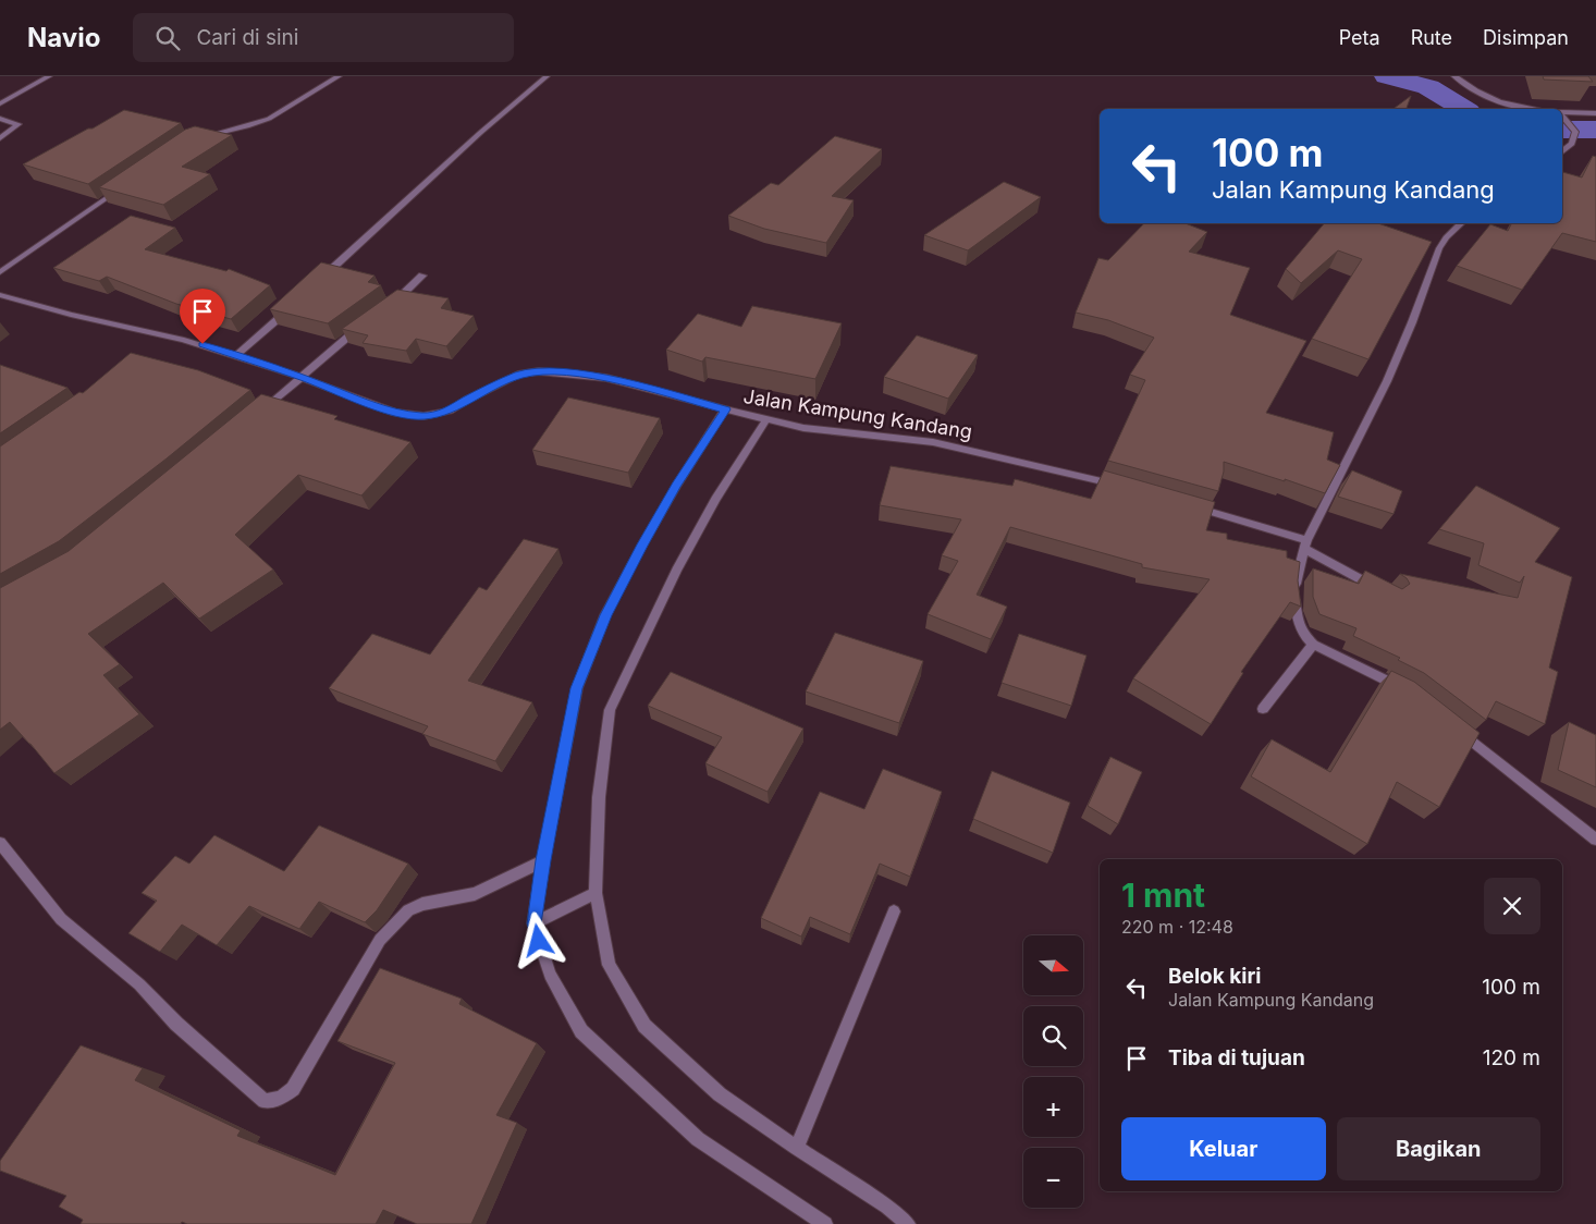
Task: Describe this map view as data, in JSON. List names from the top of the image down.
{
  "streets": {
    "street": ["Jalan Kampung Kandang"]
  },
  "north": "right",
  "page": {
    "header": "Navio",
    "search": "Cari di sini",
    "nav": ["Peta", "Rute", "Disimpan"],
    "turn": ["100 m", "Jalan Kampung Kandang"],
    "heading": ["1 mnt", "220 m · 12:48"],
    "map_buttons": ["+", "−"],
    "list": [
      {
        "name": "Belok kiri",
        "note": "Jalan Kampung Kandang",
        "value": "100 m"
      },
      {
        "name": "Tiba di tujuan",
        "value": "120 m"
      }
    ],
    "buttons": ["Keluar", "Bagikan"]
  }
}
